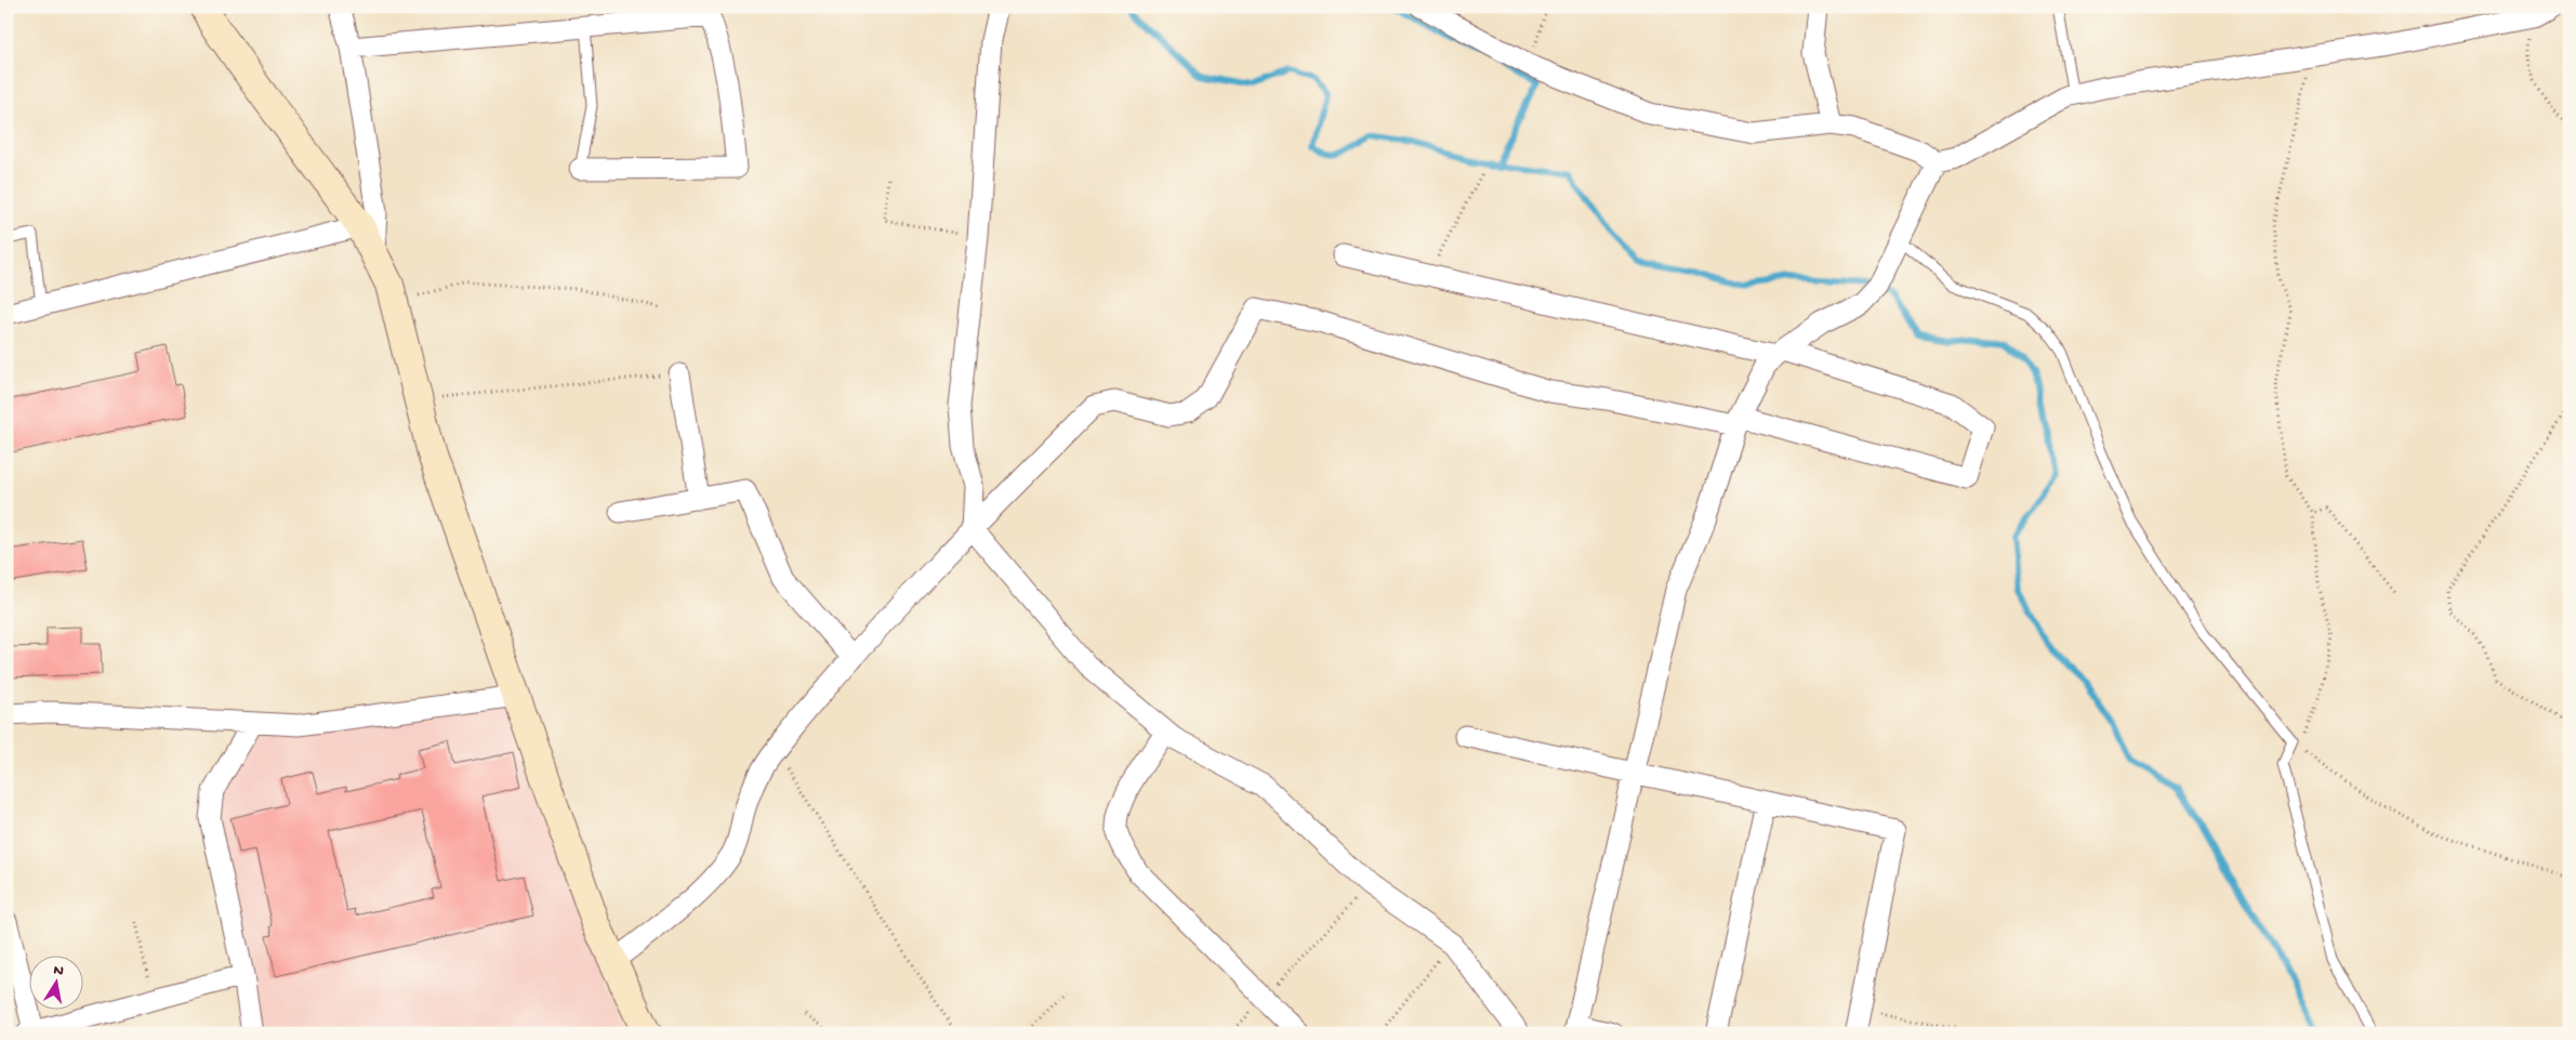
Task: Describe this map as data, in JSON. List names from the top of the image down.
{
  "north": "top"
}
